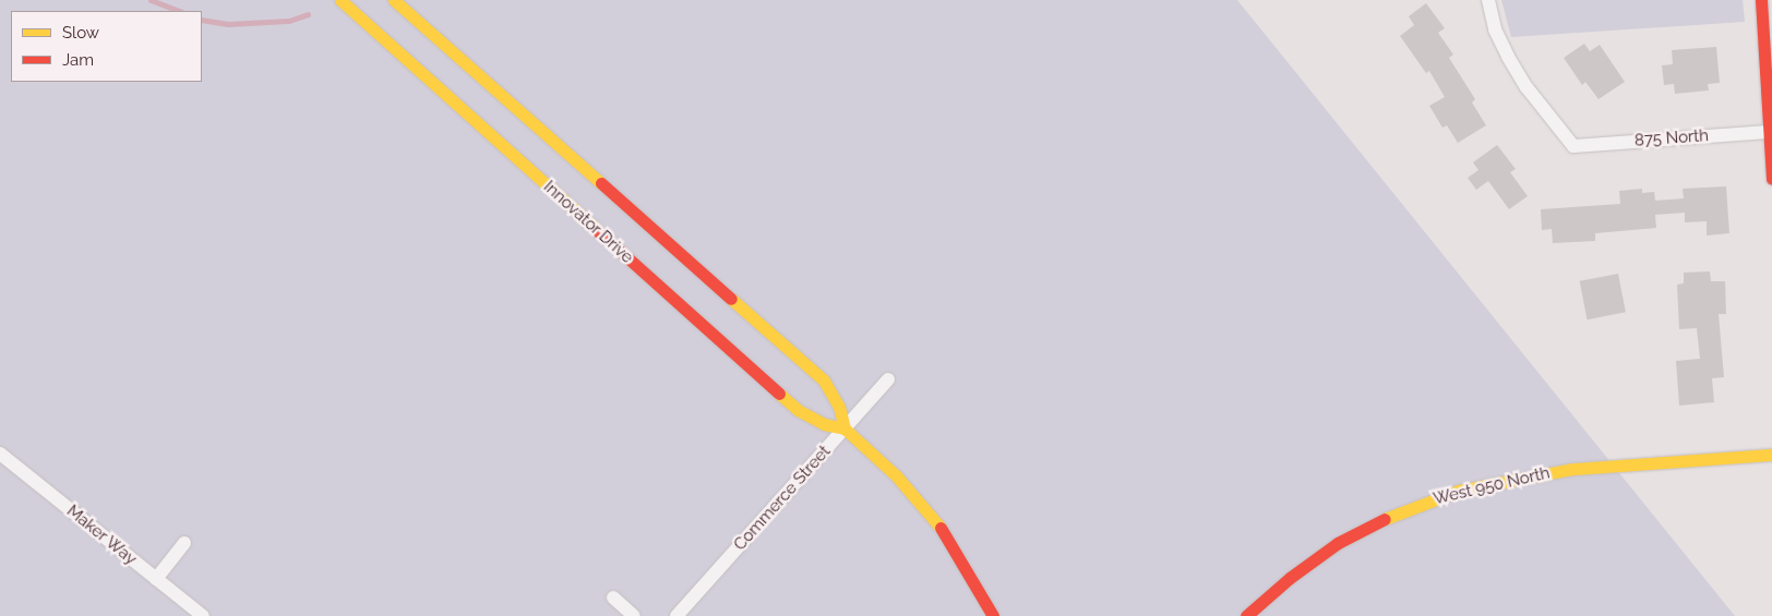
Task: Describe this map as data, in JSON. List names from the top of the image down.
{
  "streets": {
    "main road": ["Innovator Drive", "West 950 North"],
    "street": ["875 North", "Commerce Street", "Maker Way"]
  },
  "crossings": [
    ["Innovator Drive", "Commerce Street"]
  ],
  "legend": ["Slow", "Jam"]
}
